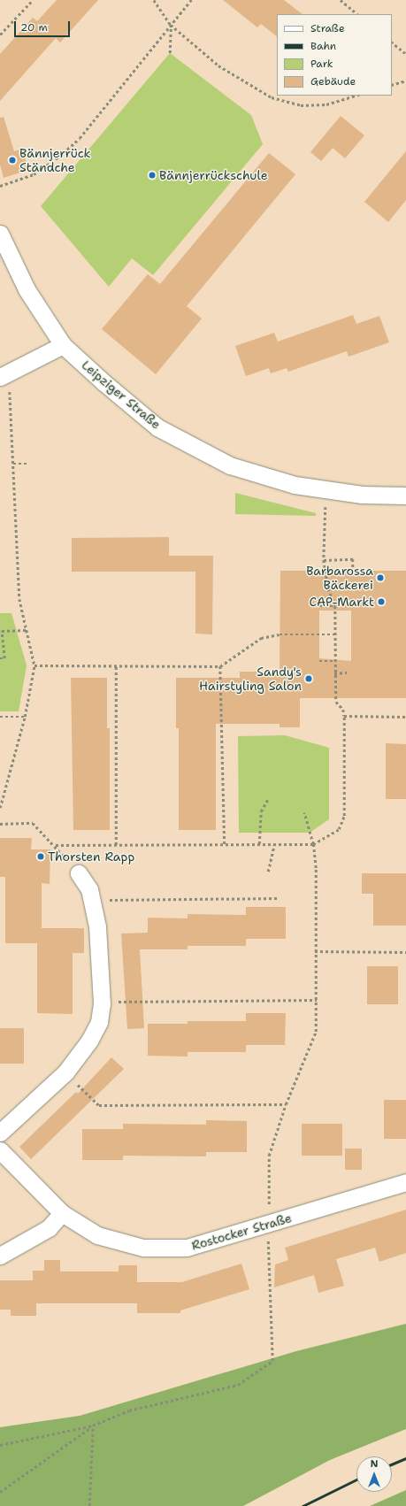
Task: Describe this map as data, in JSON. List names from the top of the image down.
{
  "streets": {
    "street": ["Leipziger Straße", "Rostocker Straße"]
  },
  "places": [
    "Bännjerrück Ständche",
    "Bännjerrückschule",
    "Barbarossa Bäckerei",
    "CAP-Markt",
    "Sandy's Hairstyling Salon",
    "Thorsten Rapp"
  ],
  "legend": [
    "Straße",
    "Bahn",
    "Park",
    "Gebäude"
  ],
  "scale_bar": "20 m",
  "north": "top"
}
